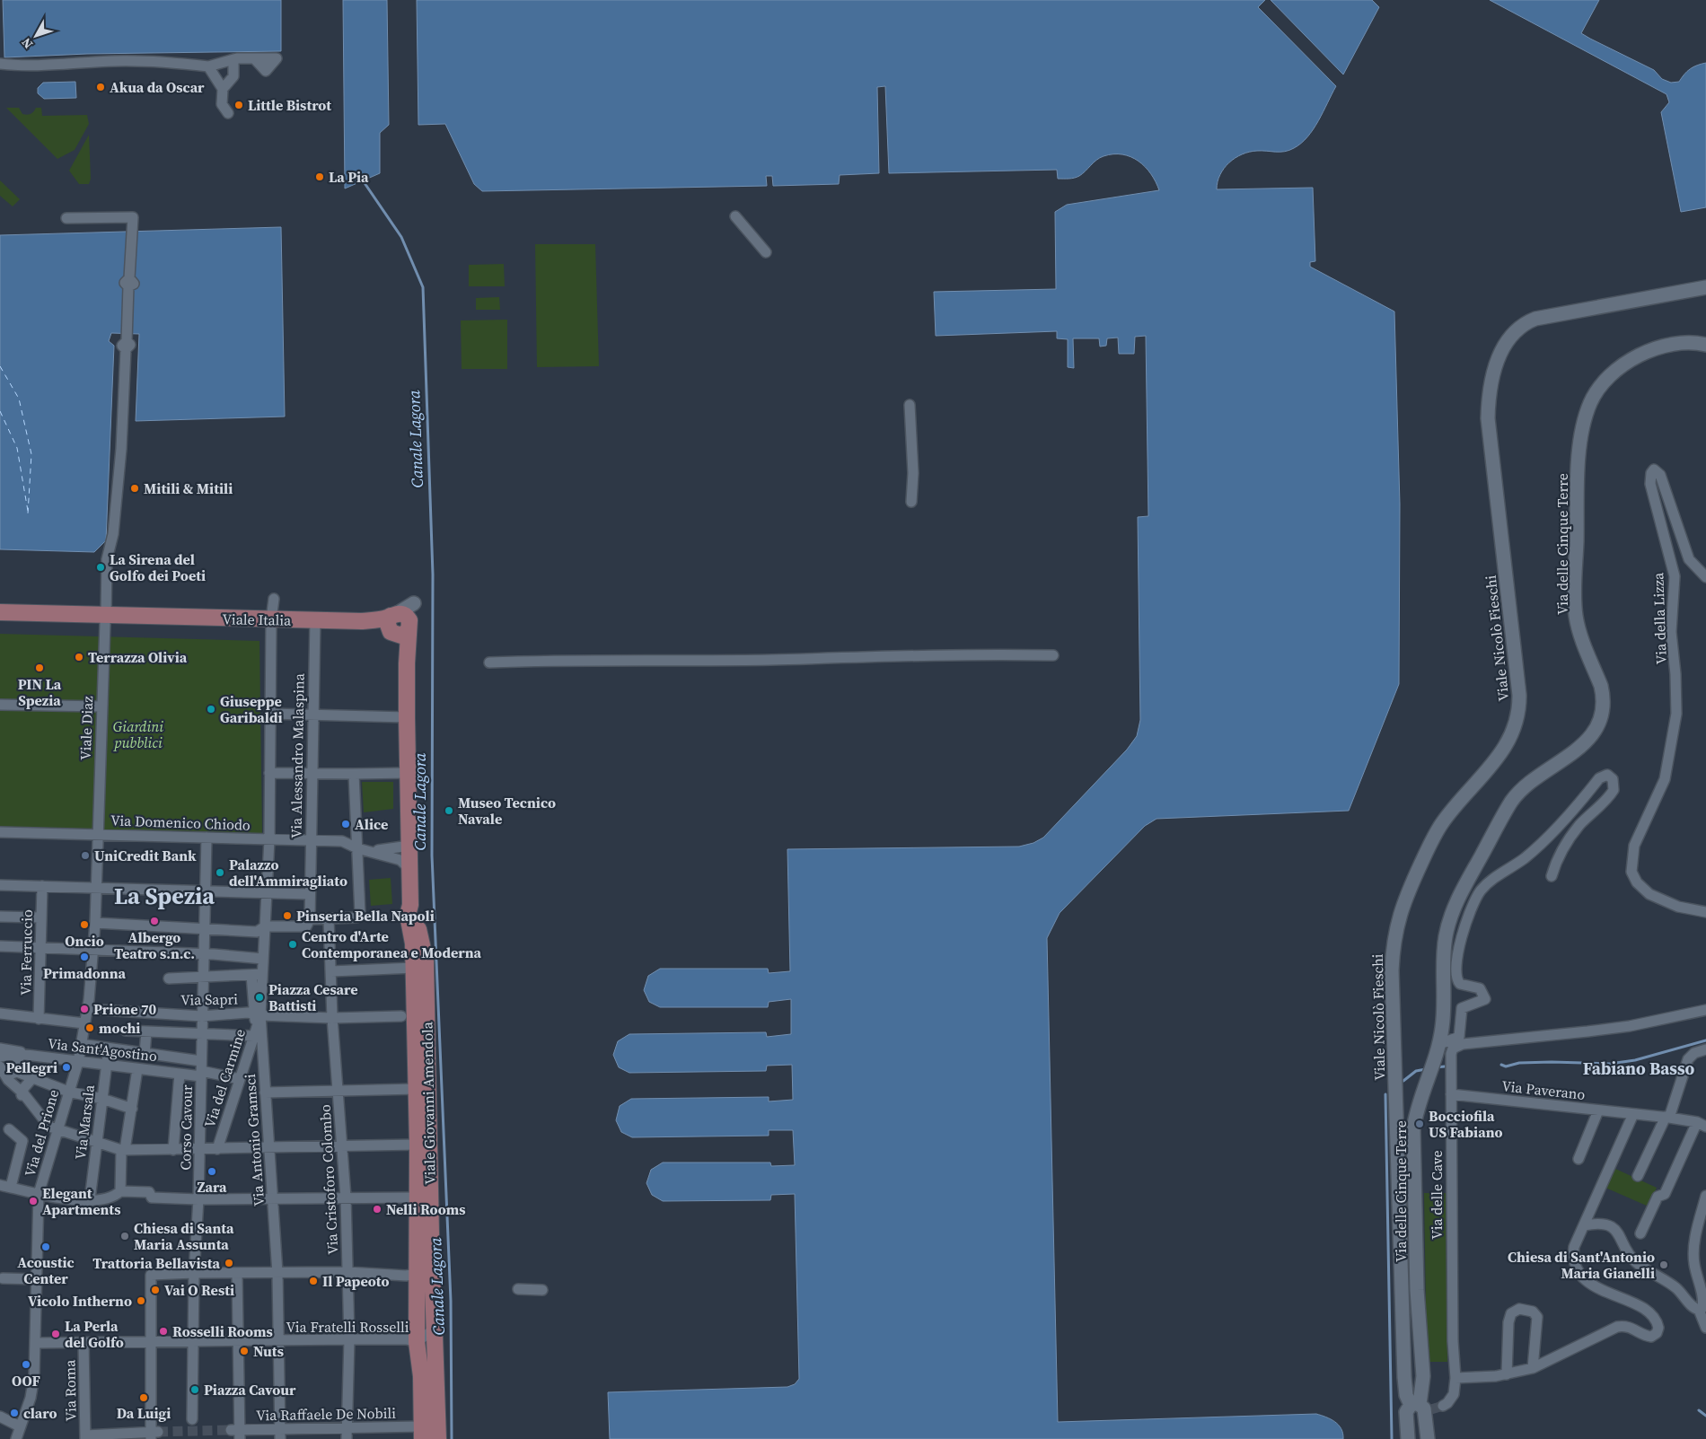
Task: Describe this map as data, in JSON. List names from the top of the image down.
{
  "streets": {
    "main road": [
      "Via delle Cinque Terre",
      "Viale Italia",
      "Viale Nicolò Fieschi",
      "Viale Giovanni Amendola"
    ],
    "street": [
      "Via della Lizza",
      "Viale Diaz",
      "Via Alessandro Malaspina",
      "Via Domenico Chiodo",
      "Via Ferruccio",
      "Via Sapri",
      "Via Sant'Agostino",
      "Via del Carmine",
      "Via Paverano",
      "Via Marsala",
      "Corso Cavour",
      "Via del Prione",
      "Via Antonio Gramsci",
      "Via Cristoforo Colombo",
      "Via delle Cave",
      "Via Fratelli Rosselli",
      "Via Roma",
      "Via Raffaele De Nobili"
    ]
  },
  "crossings": [
    ["Via delle Cinque Terre", "Viale Nicolò Fieschi"],
    ["Viale Italia", "Viale Diaz"],
    ["Viale Italia", "Via Alessandro Malaspina"],
    ["Viale Italia", "Viale Giovanni Amendola"],
    ["Viale Italia", "Via Antonio Gramsci"],
    ["Viale Diaz", "Via Domenico Chiodo"],
    ["Viale Diaz", "Via del Prione"],
    ["Via Alessandro Malaspina", "Via Domenico Chiodo"],
    ["Via Domenico Chiodo", "Corso Cavour"],
    ["Via Domenico Chiodo", "Via del Prione"],
    ["Via Domenico Chiodo", "Via Antonio Gramsci"],
    ["Via Sapri", "Via del Carmine"],
    ["Via Sapri", "Corso Cavour"],
    ["Via Sapri", "Via del Prione"],
    ["Via Sapri", "Via Antonio Gramsci"],
    ["Via Sapri", "Via Cristoforo Colombo"],
    ["Via Sant'Agostino", "Via Marsala"],
    ["Via Sant'Agostino", "Corso Cavour"],
    ["Via Sant'Agostino", "Via del Prione"],
    ["Via del Carmine", "Via Antonio Gramsci"],
    ["Via Paverano", "Via delle Cave"],
    ["Viale Giovanni Amendola", "Via Fratelli Rosselli"],
    ["Viale Giovanni Amendola", "Via Raffaele De Nobili"],
    ["Corso Cavour", "Via Fratelli Rosselli"],
    ["Via del Prione", "Via Fratelli Rosselli"],
    ["Via Antonio Gramsci", "Via Fratelli Rosselli"],
    ["Via Antonio Gramsci", "Via Raffaele De Nobili"],
    ["Via Cristoforo Colombo", "Via Fratelli Rosselli"],
    ["Via Cristoforo Colombo", "Via Raffaele De Nobili"],
    ["Via Fratelli Rosselli", "Via Roma"]
  ],
  "districts": ["La Spezia", "Fabiano Basso"],
  "water": ["Canale Lagora"],
  "parks": ["Giardini pubblici"],
  "places": [
    "Akua da Oscar",
    "Little Bistrot",
    "La Pia",
    "Mitili & Mitili",
    "La Sirena del Golfo dei Poeti",
    "Terrazza Olivia",
    "PIN La Spezia",
    "Giuseppe Garibaldi",
    "Museo Tecnico Navale",
    "Alice",
    "UniCredit Bank",
    "Palazzo dell'Ammiragliato",
    "Pinseria Bella Napoli",
    "Albergo Teatro s.n.c.",
    "Oncio",
    "Centro d'Arte Contemporanea e Moderna",
    "Primadonna",
    "Piazza Cesare Battisti",
    "Prione 70",
    "mochi",
    "Pellegri",
    "Bocciofila US Fabiano",
    "Zara",
    "Elegant Apartments",
    "Nelli Rooms",
    "Chiesa di Santa Maria Assunta",
    "Acoustic Center",
    "Trattoria Bellavista",
    "Chiesa di Sant'Antonio Maria Gianelli",
    "Il Papeoto",
    "Vai O Resti",
    "Vicolo Intherno",
    "Rosselli Rooms",
    "La Perla del Golfo",
    "Nuts",
    "OOF",
    "Piazza Cavour",
    "Da Luigi",
    "claro"
  ],
  "north": "bottom left"
}
